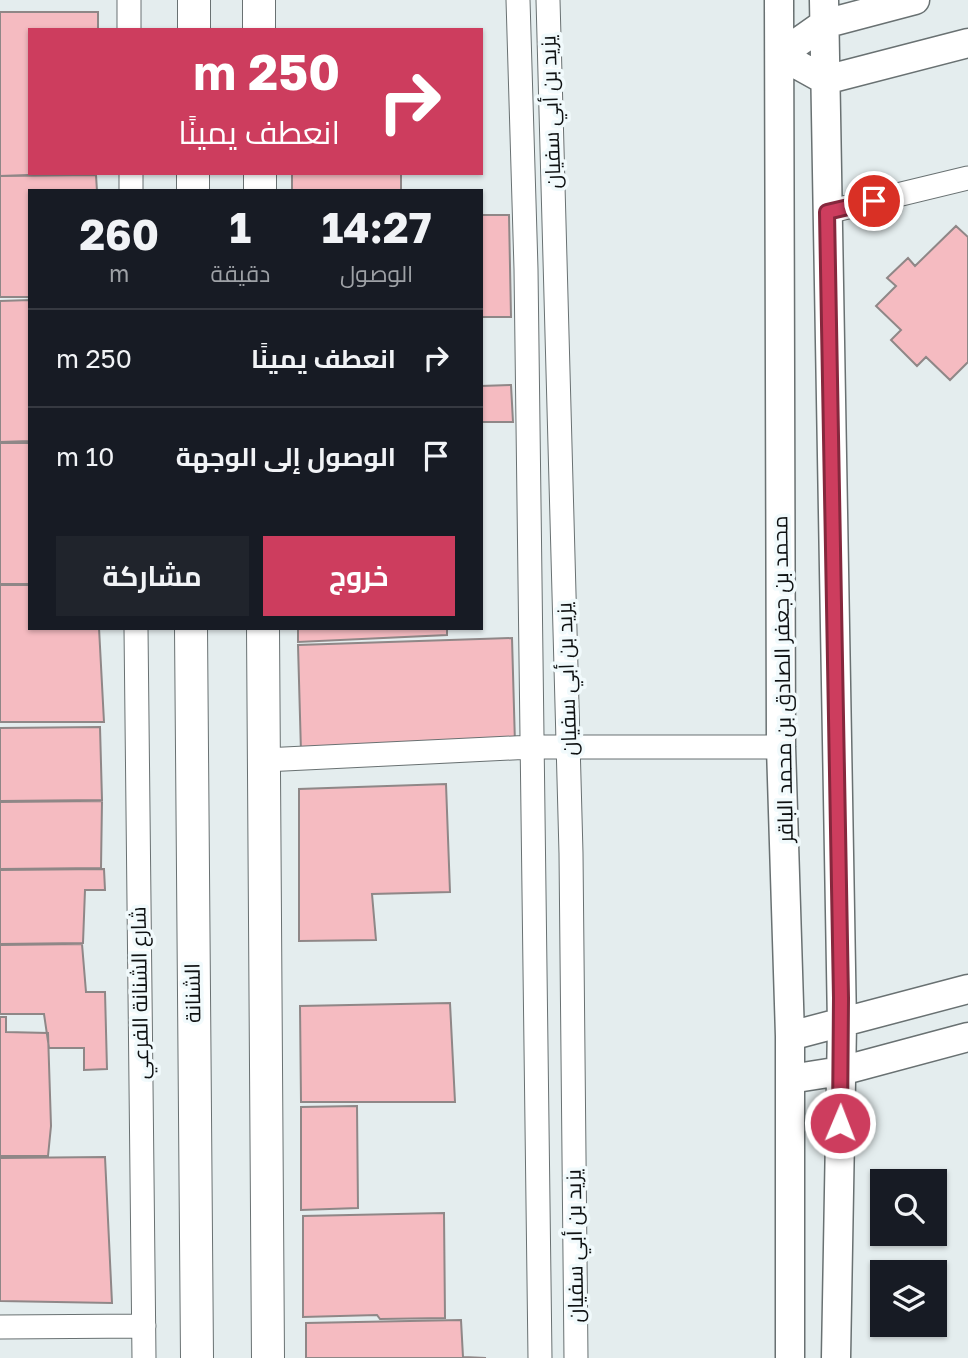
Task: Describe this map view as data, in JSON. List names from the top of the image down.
{
  "streets": {
    "main road": ["الشنانة"],
    "street": ["يزيد بن أبي سفيان", "محمد بن جعفر الصادق بن محمد الباقر", "شارع الشنانة الفرعي"]
  },
  "page": {
    "turn": ["250 m", "انعطف يمينًا"],
    "eta": [
      "14:27",
      "الوصول",
      "1",
      "دقيقة",
      "260",
      "m"
    ],
    "list": [
      {
        "name": "انعطف يمينًا",
        "value": "250 m"
      },
      {
        "name": "الوصول إلى الوجهة",
        "value": "10 m"
      }
    ],
    "buttons": ["خروج", "مشاركة"]
  }
}
